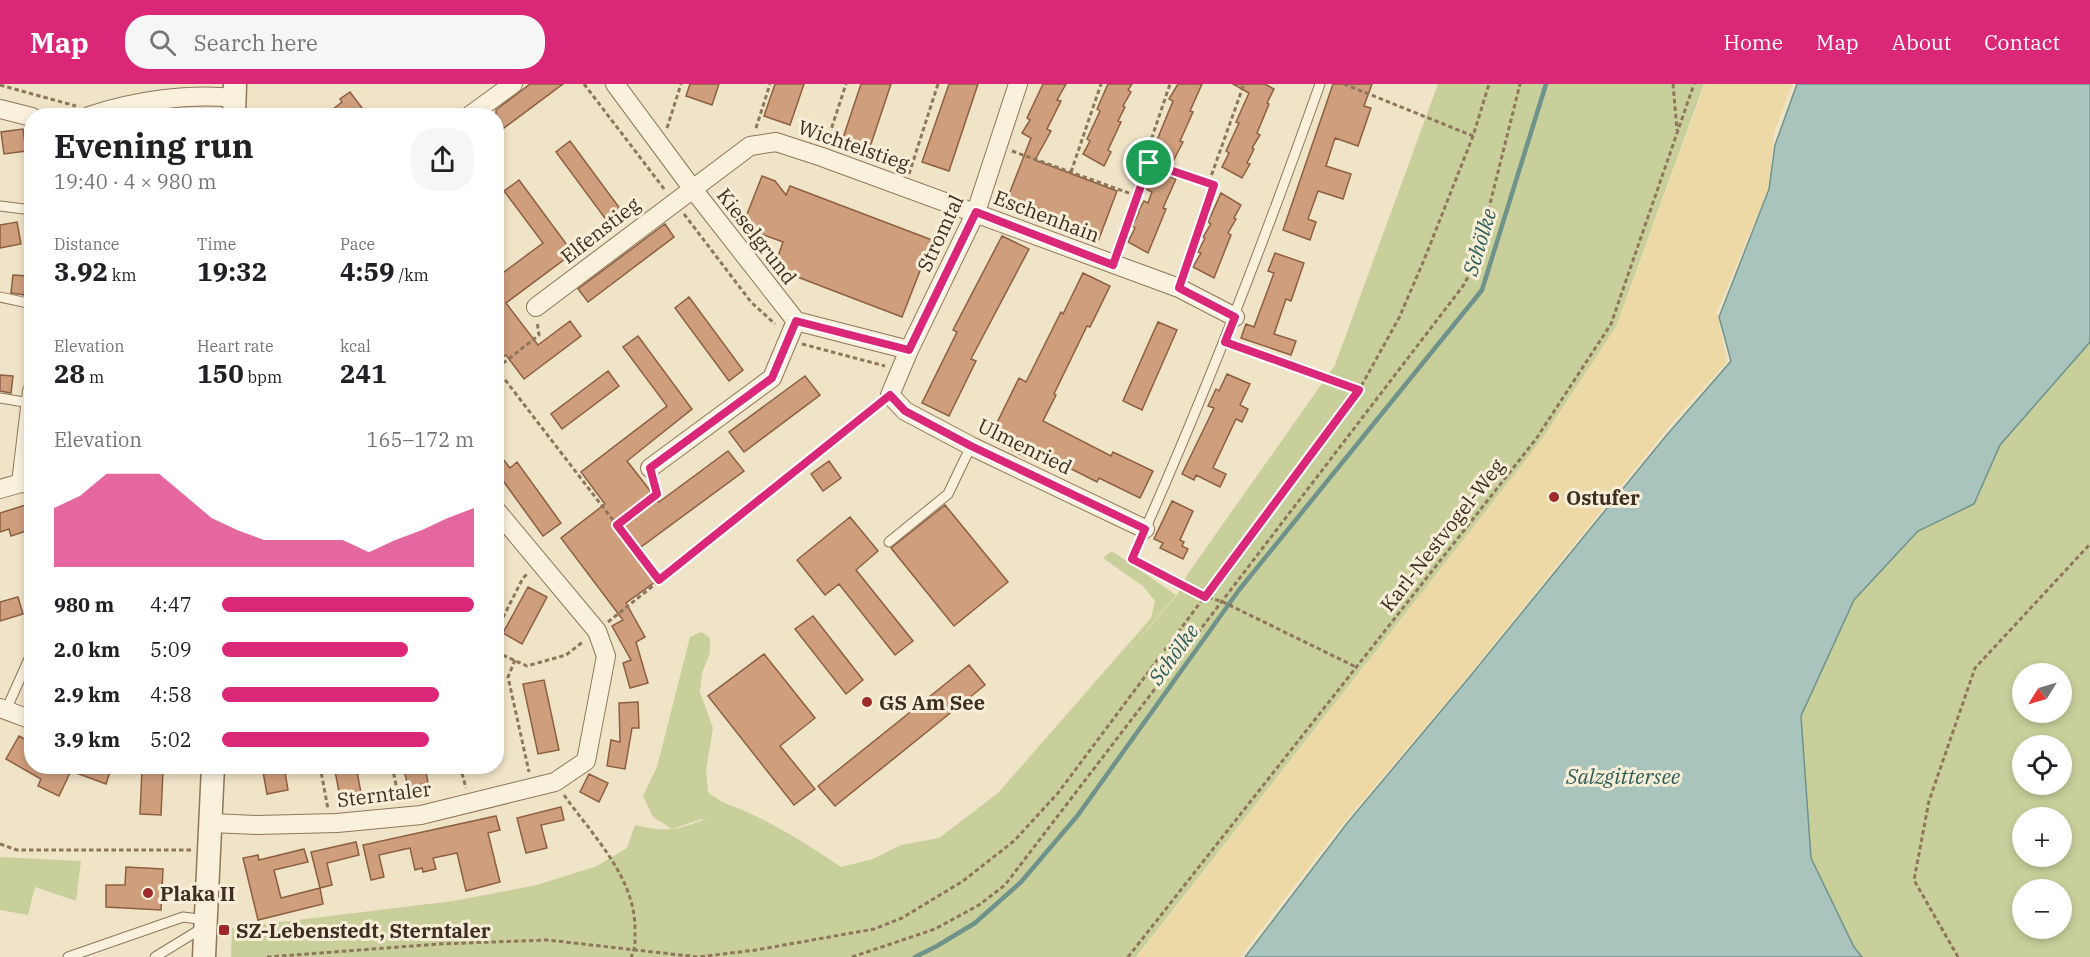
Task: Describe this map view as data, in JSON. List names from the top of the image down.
{
  "streets": {
    "street": [
      "Wichtelstieg",
      "Eschenhain",
      "Elfenstieg",
      "Stromtal",
      "Kieselgrund",
      "Ulmenried",
      "Sterntaler"
    ],
    "path": ["Karl-Nestvogel-Weg"]
  },
  "crossings": [
    ["Wichtelstieg", "Eschenhain"],
    ["Wichtelstieg", "Stromtal"],
    ["Eschenhain", "Stromtal"],
    ["Elfenstieg", "Kieselgrund"],
    ["Stromtal", "Ulmenried"]
  ],
  "water": ["Schölke", "Salzgittersee"],
  "places": {
    "other": ["Ostufer", "GS Am See", "Plaka II"],
    "transit": ["SZ-Lebenstedt, Sterntaler"]
  },
  "north": "bottom left",
  "page": {
    "header": "Map",
    "search": "Search here",
    "nav": [
      "Home",
      "Map",
      "About",
      "Contact"
    ],
    "heading": ["Evening run", "19:40 · 4 × 980 m"],
    "stats": [
      ["Distance", "3.92 km"],
      ["Time", "19:32"],
      ["Pace", "4:59 /km"],
      ["Elevation", "28 m"],
      ["Heart rate", "150 bpm"],
      ["kcal", "241"]
    ],
    "chart": ["Elevation", "165–172 m"],
    "list": [
      {
        "name": "980 m",
        "note": "4:47"
      },
      {
        "name": "2.0 km",
        "note": "5:09"
      },
      {
        "name": "2.9 km",
        "note": "4:58"
      },
      {
        "name": "3.9 km",
        "note": "5:02"
      }
    ],
    "map_buttons": ["+", "−"]
  }
}
